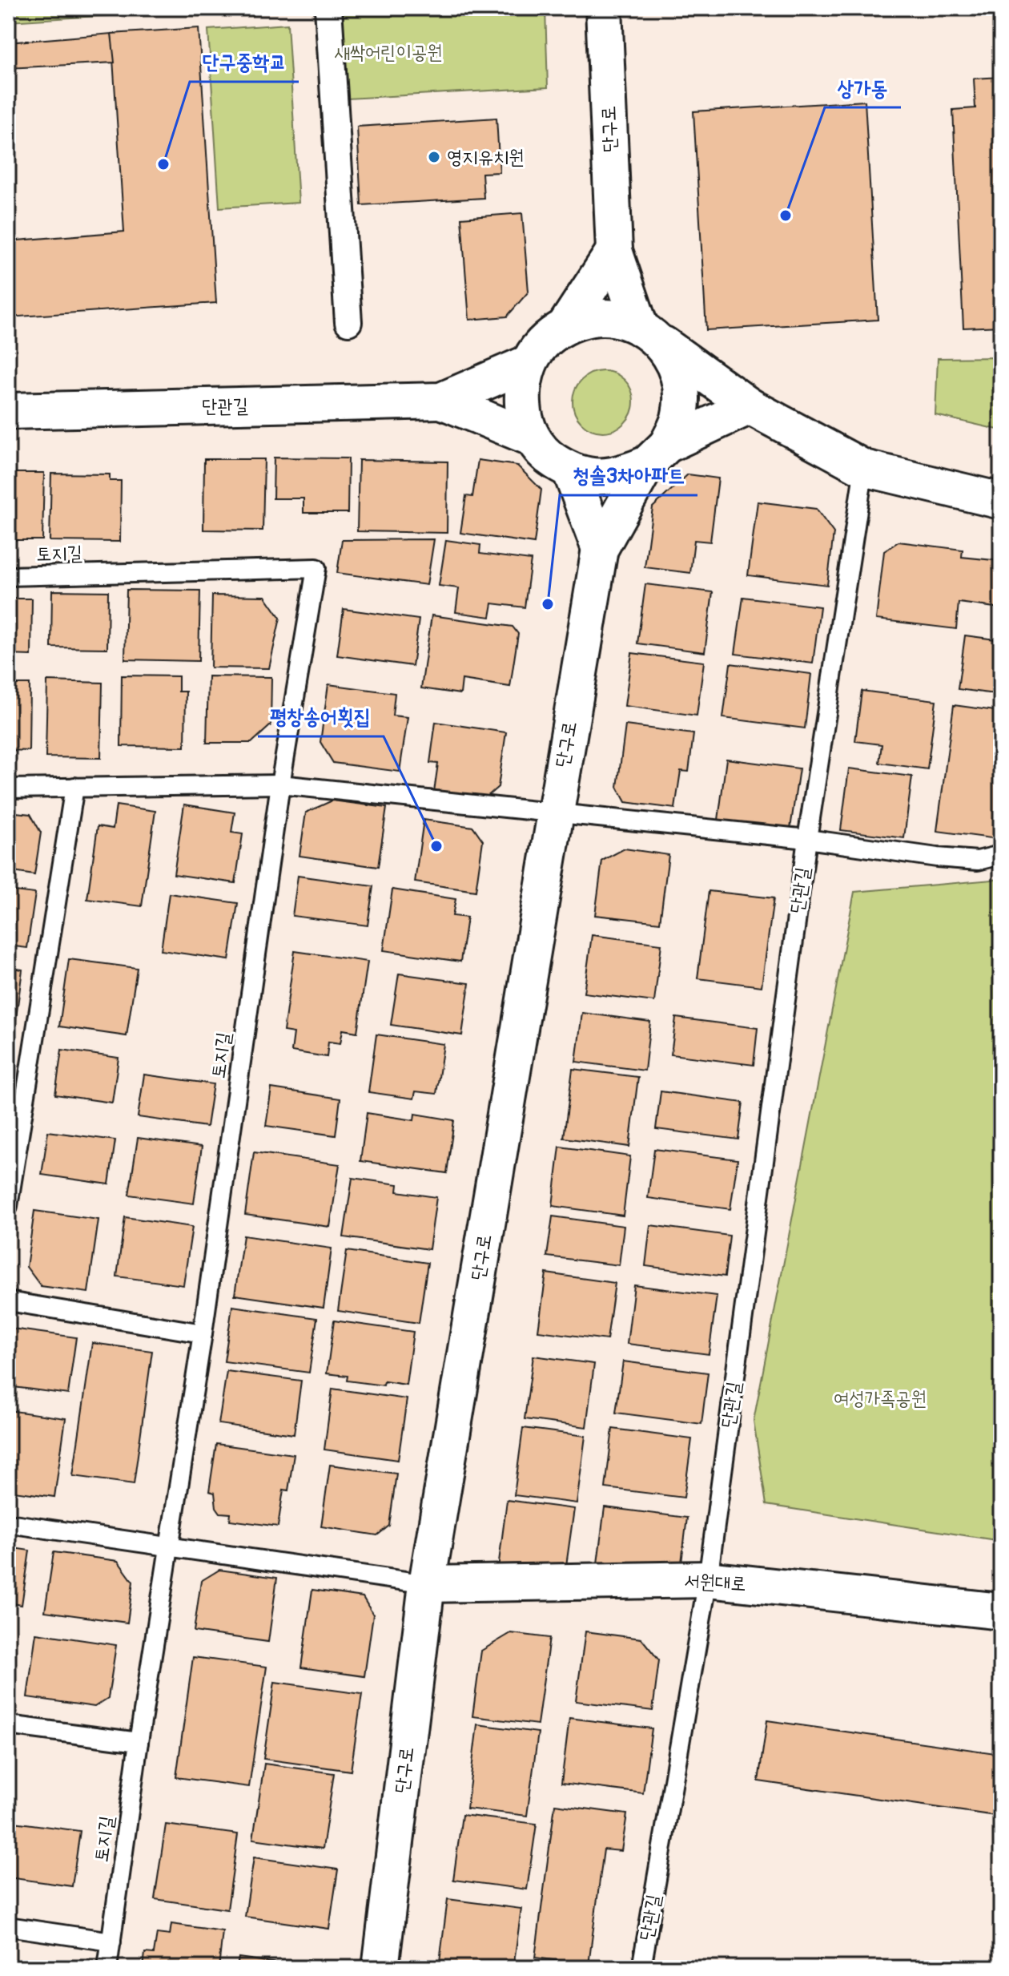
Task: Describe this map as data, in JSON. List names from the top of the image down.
{
  "streets": {
    "street": ["단구로", "단관길", "서원대로"],
    "lane": ["토지길"]
  },
  "crossings": [
    ["단구로", "서원대로"],
    ["단관길", "서원대로"]
  ],
  "parks": ["새싹어린이공원", "여성가족공원"],
  "places": [
    "영지유치원",
    "단구중학교",
    "상가동",
    "청솔3차아파트",
    "평창송어횟집"
  ]
}
